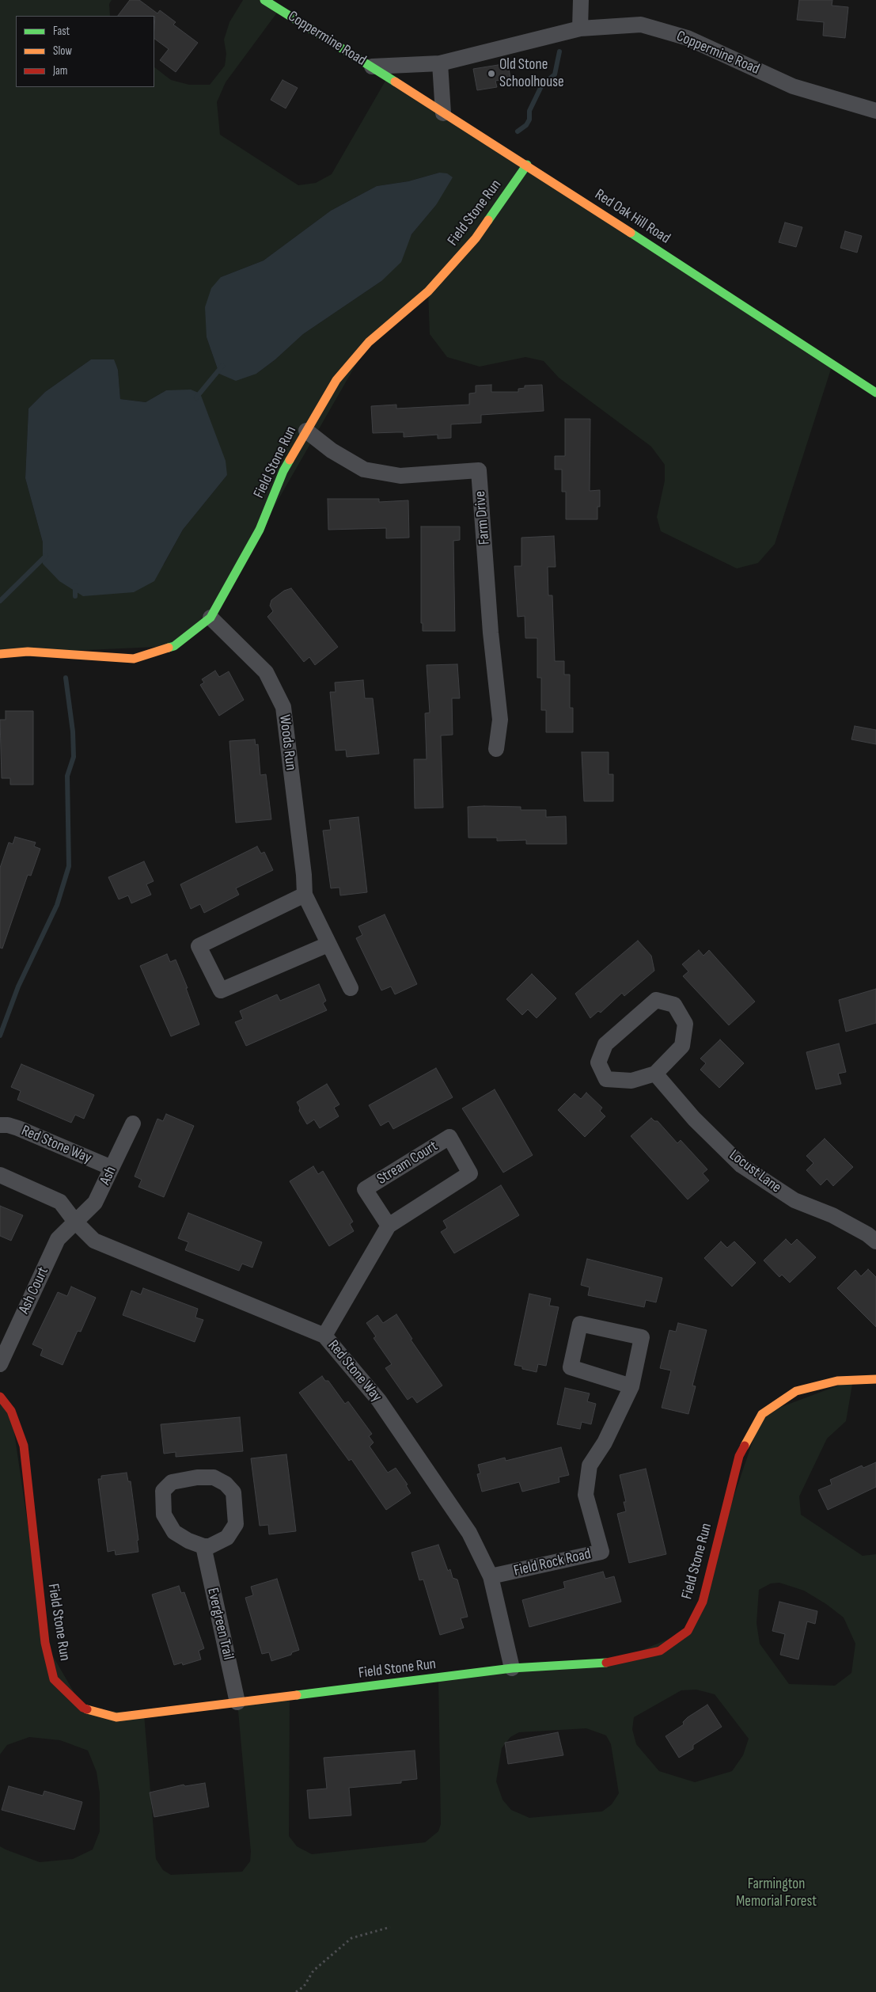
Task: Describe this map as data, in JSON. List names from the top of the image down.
{
  "streets": {
    "street": [
      "Coppermine Road",
      "Field Stone Run",
      "Red Oak Hill Road",
      "Farm Drive",
      "Woods Run",
      "Red Stone Way",
      "Stream Court",
      "Locust Lane",
      "Ash",
      "Ash Court",
      "Field Rock Road",
      "Evergreen Trail"
    ]
  },
  "crossings": [
    ["Coppermine Road", "Red Oak Hill Road"],
    ["Field Stone Run", "Red Oak Hill Road"],
    ["Field Stone Run", "Farm Drive"],
    ["Field Stone Run", "Woods Run"],
    ["Field Stone Run", "Red Stone Way"],
    ["Field Stone Run", "Evergreen Trail"],
    ["Red Stone Way", "Stream Court"],
    ["Red Stone Way", "Ash"],
    ["Red Stone Way", "Ash Court"],
    ["Red Stone Way", "Field Rock Road"],
    ["Ash", "Ash Court"]
  ],
  "parks": ["Farmington Memorial Forest"],
  "places": ["Old Stone Schoolhouse"],
  "legend": ["Fast", "Slow", "Jam"]
}
